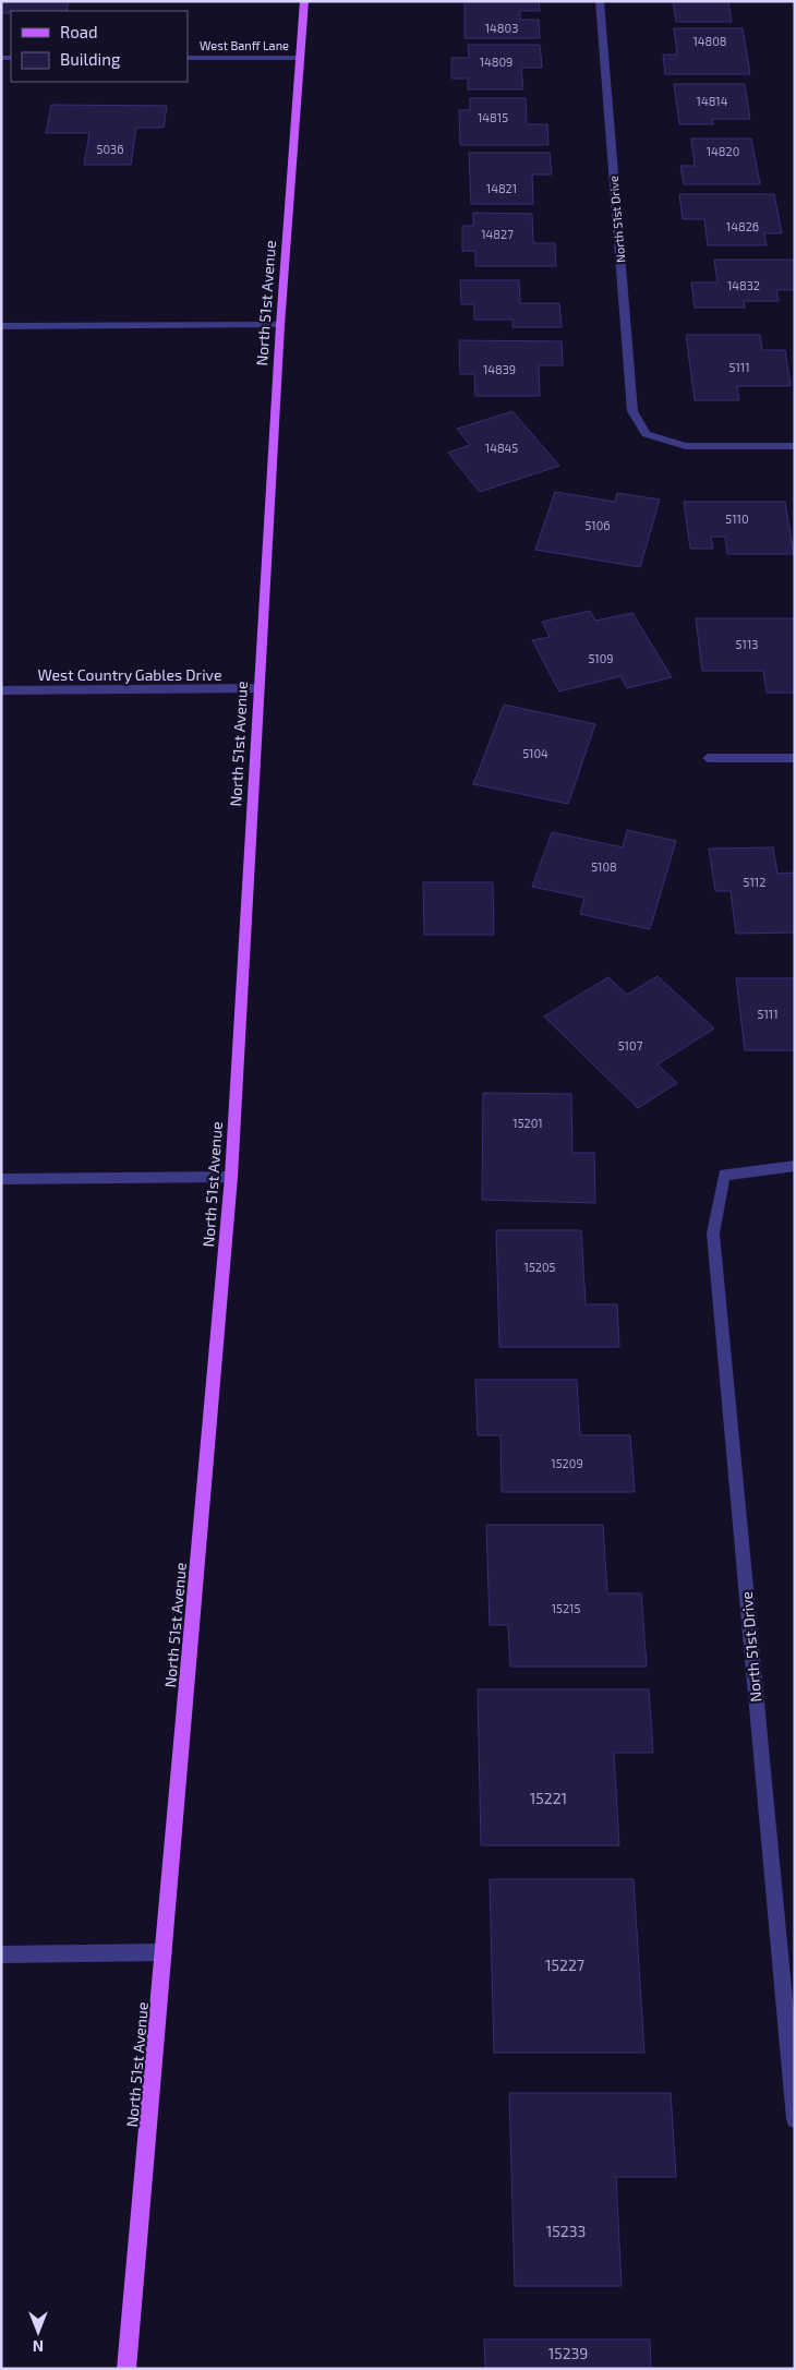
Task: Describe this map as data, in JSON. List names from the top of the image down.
{
  "streets": {
    "main road": ["North 51st Avenue"],
    "street": ["West Banff Lane", "North 51st Drive", "West Country Gables Drive"]
  },
  "crossings": [
    ["West Banff Lane", "North 51st Avenue"],
    ["North 51st Avenue", "West Country Gables Drive"]
  ],
  "house_numbers": [
    "14803",
    "14808",
    "14809",
    "14814",
    "14815",
    "5036",
    "14820",
    "14821",
    "14826",
    "14827",
    "14832",
    "5111",
    "14839",
    "14845",
    "5110",
    "5106",
    "5113",
    "5109",
    "5104",
    "5108",
    "5112",
    "5111",
    "5107",
    "15201",
    "15205",
    "15209",
    "15215",
    "15221",
    "15227",
    "15233",
    "15239"
  ],
  "legend": ["Road", "Building"],
  "north": "bottom"
}
